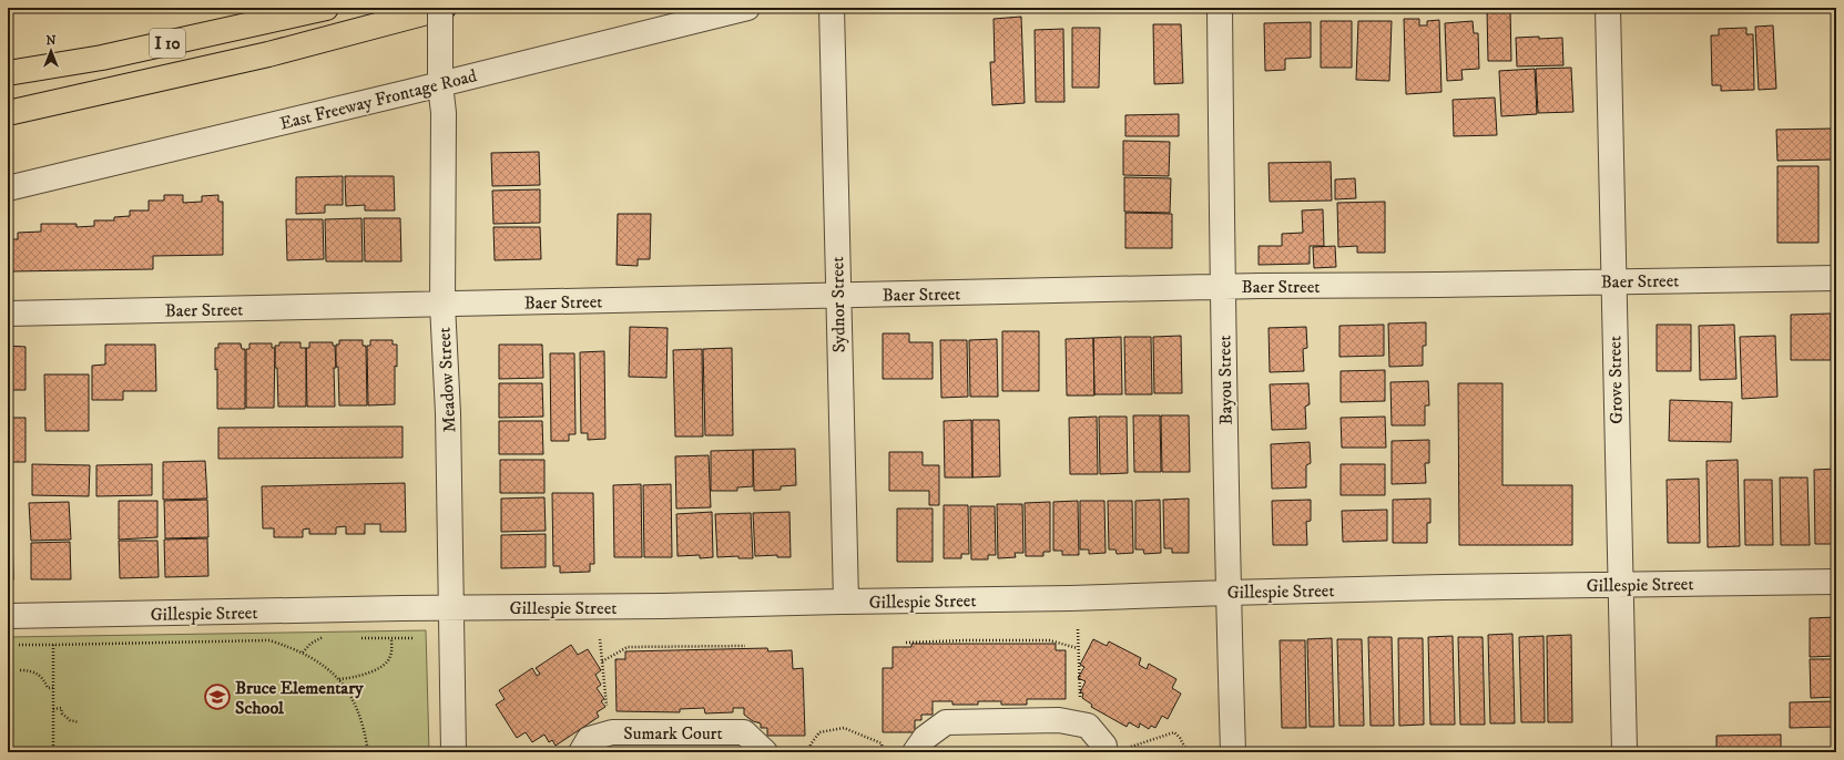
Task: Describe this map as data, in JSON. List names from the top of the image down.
{
  "streets": {
    "highway": ["I 10"],
    "street": [
      "East Freeway Frontage Road",
      "Baer Street",
      "Sydnor Street",
      "Meadow Street",
      "Bayou Street",
      "Grove Street",
      "Gillespie Street",
      "Sumark Court"
    ]
  },
  "crossings": [
    ["East Freeway Frontage Road", "Meadow Street"],
    ["Baer Street", "Sydnor Street"],
    ["Baer Street", "Meadow Street"],
    ["Baer Street", "Bayou Street"],
    ["Baer Street", "Grove Street"],
    ["Sydnor Street", "Gillespie Street"],
    ["Meadow Street", "Gillespie Street"],
    ["Bayou Street", "Gillespie Street"],
    ["Grove Street", "Gillespie Street"]
  ],
  "places": {
    "school or university": ["Bruce Elementary School"]
  },
  "north": "top"
}
